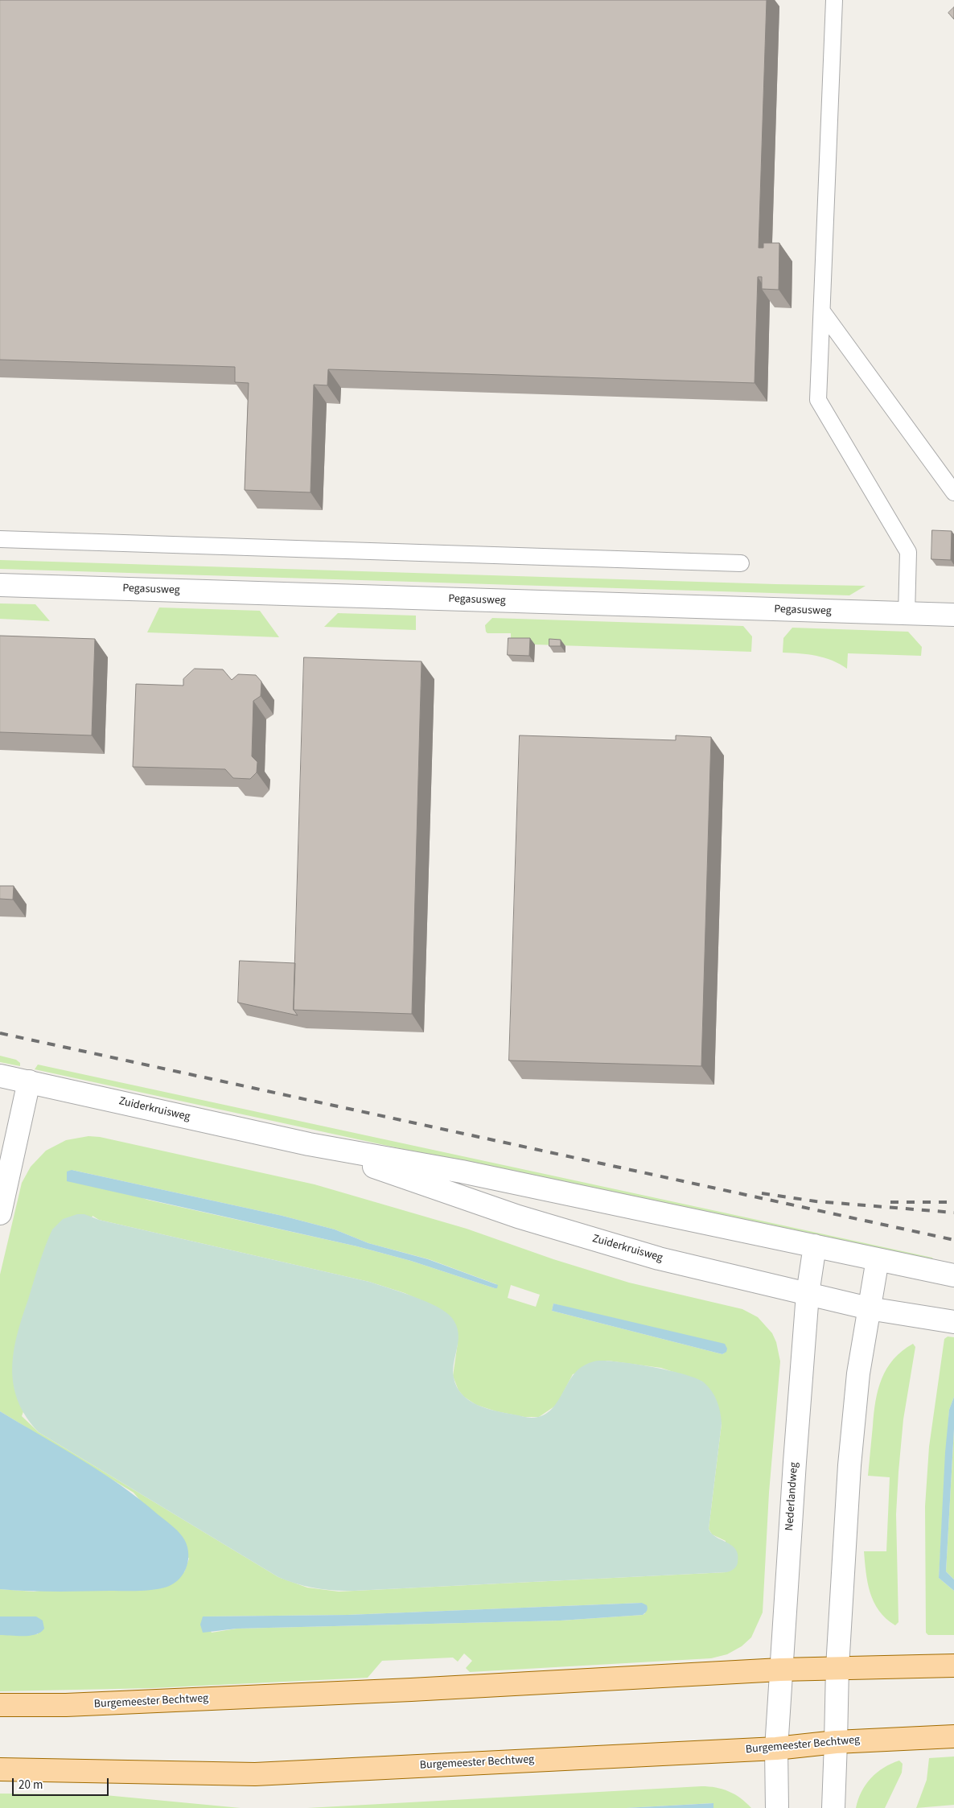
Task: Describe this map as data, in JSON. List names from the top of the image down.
{
  "streets": {
    "main road": ["Burgemeester Bechtweg"],
    "street": ["Pegasusweg", "Zuiderkruisweg", "Nederlandweg"]
  },
  "crossings": [
    ["Zuiderkruisweg", "Nederlandweg"],
    ["Nederlandweg", "Burgemeester Bechtweg"]
  ],
  "scale_bar": "20 m"
}
